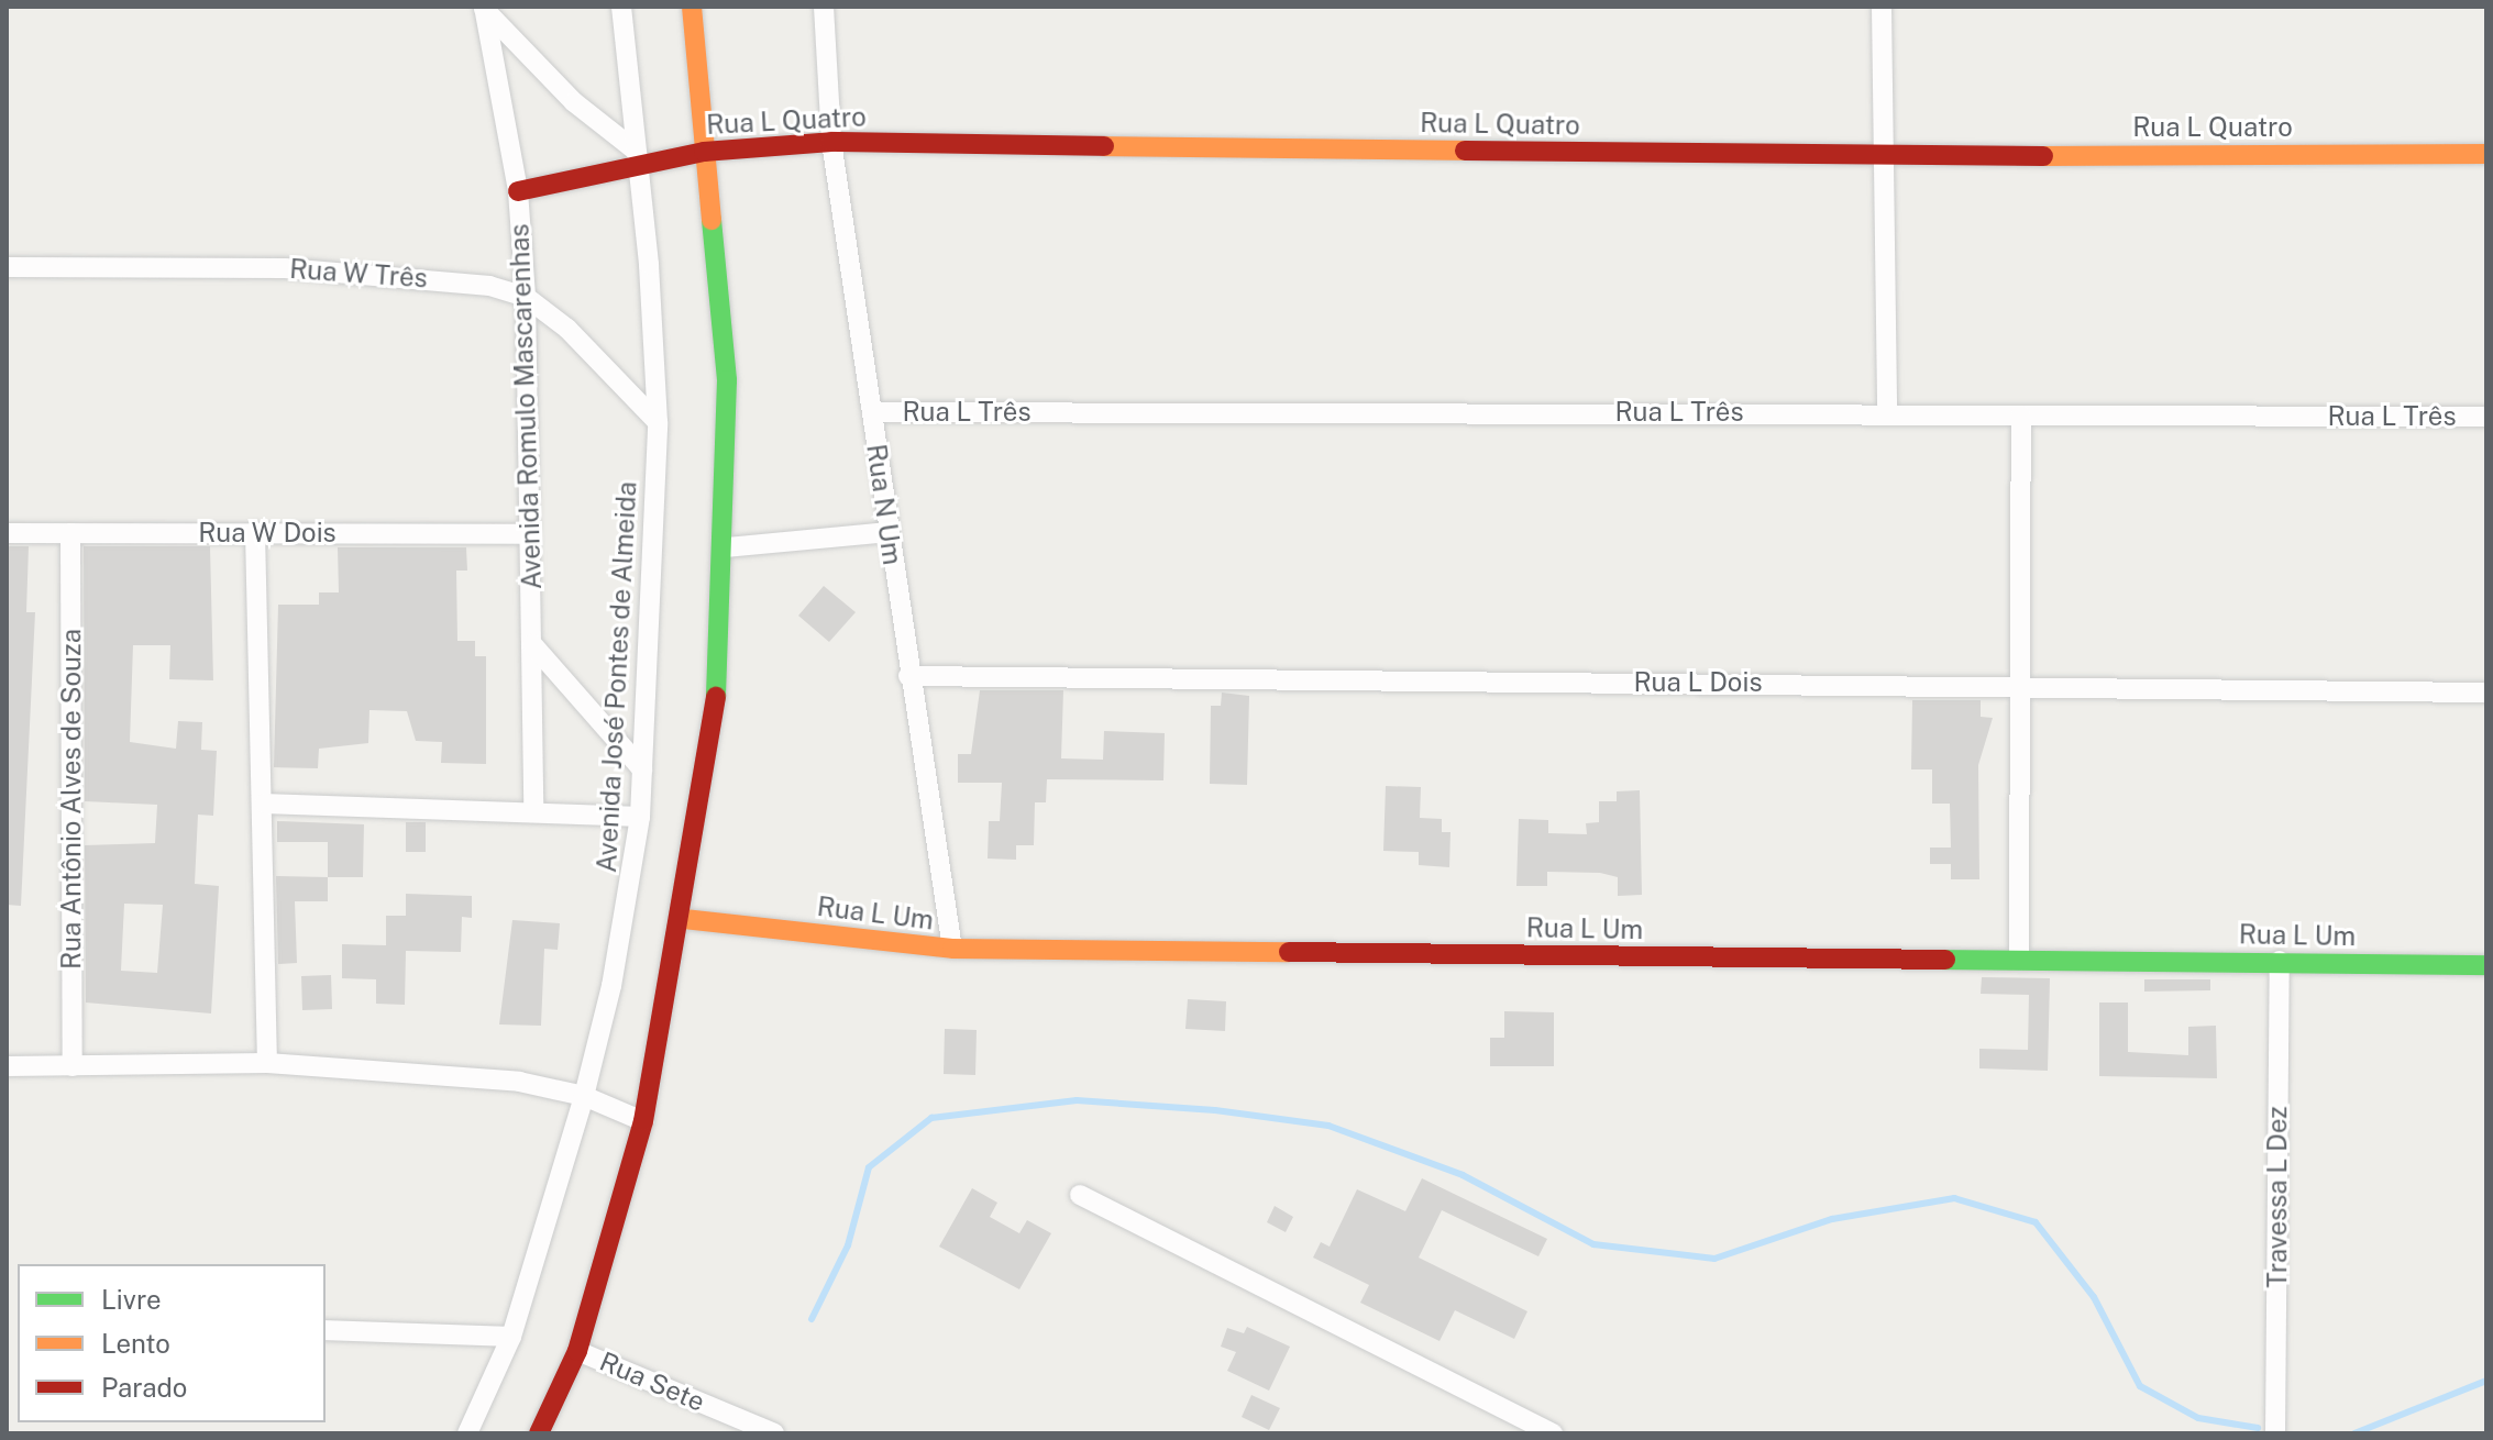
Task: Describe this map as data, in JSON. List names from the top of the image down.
{
  "streets": {
    "street": [
      "Rua L Quatro",
      "Rua W Três",
      "Avenida Romulo Mascarenhas",
      "Rua L Três",
      "Rua N Um",
      "Rua W Dois",
      "Avenida José Pontes de Almeida",
      "Rua L Dois",
      "Rua Antônio Alves de Souza",
      "Rua L Um",
      "Travessa L Dez",
      "Rua Sete"
    ]
  },
  "crossings": [
    ["Rua L Quatro", "Avenida Romulo Mascarenhas"],
    ["Rua L Quatro", "Rua N Um"],
    ["Rua L Quatro", "Avenida José Pontes de Almeida"],
    ["Rua W Três", "Avenida Romulo Mascarenhas"],
    ["Rua W Três", "Avenida José Pontes de Almeida"],
    ["Avenida Romulo Mascarenhas", "Rua W Dois"],
    ["Rua L Três", "Rua N Um"],
    ["Rua N Um", "Rua L Dois"],
    ["Rua N Um", "Rua L Um"],
    ["Rua W Dois", "Rua Antônio Alves de Souza"],
    ["Rua L Um", "Travessa L Dez"]
  ],
  "legend": ["Livre", "Lento", "Parado"]
}
